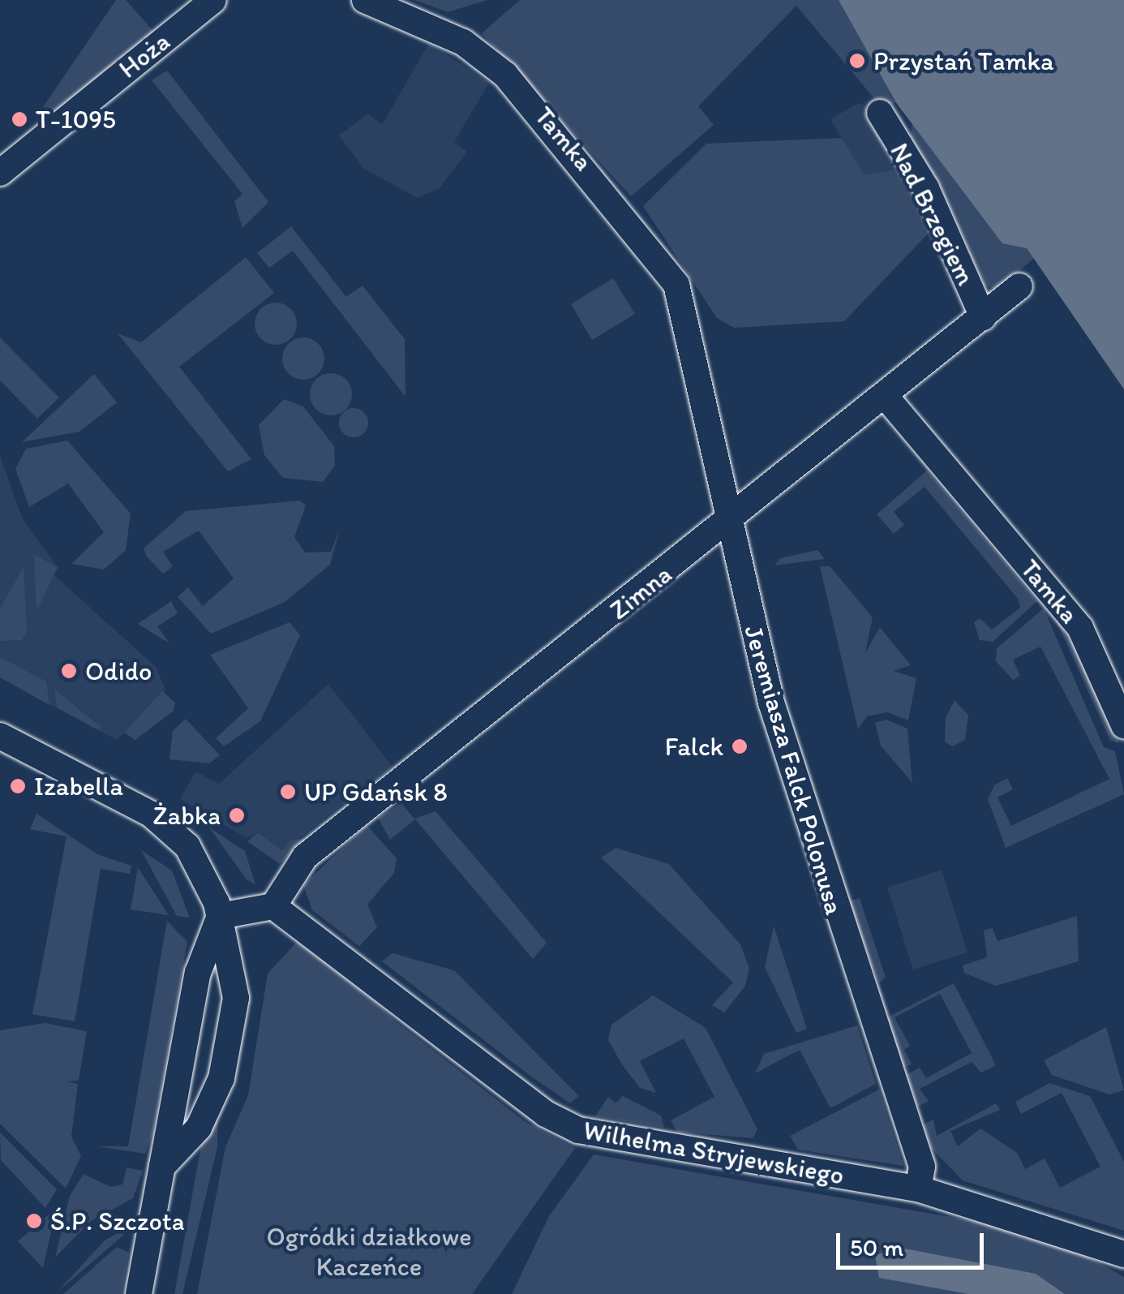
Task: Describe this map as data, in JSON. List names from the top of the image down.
{
  "streets": {
    "street": [
      "Hoża",
      "Tamka",
      "Nad Brzegiem",
      "Zimna",
      "Jeremiasza Falck Polonusa",
      "Wilhelma Stryjewskiego"
    ]
  },
  "crossings": [
    ["Tamka", "Zimna"],
    ["Tamka", "Jeremiasza Falck Polonusa"],
    ["Nad Brzegiem", "Zimna"],
    ["Zimna", "Jeremiasza Falck Polonusa"],
    ["Zimna", "Wilhelma Stryjewskiego"],
    ["Jeremiasza Falck Polonusa", "Wilhelma Stryjewskiego"]
  ],
  "parks": ["Ogródki działkowe Kaczeńce"],
  "places": [
    "Przystań Tamka",
    "T-1095",
    "Odido",
    "Falck",
    "Izabella",
    "UP Gdańsk 8",
    "Żabka",
    "Ś.P. Szczota"
  ],
  "scale_bar": "50 m"
}
